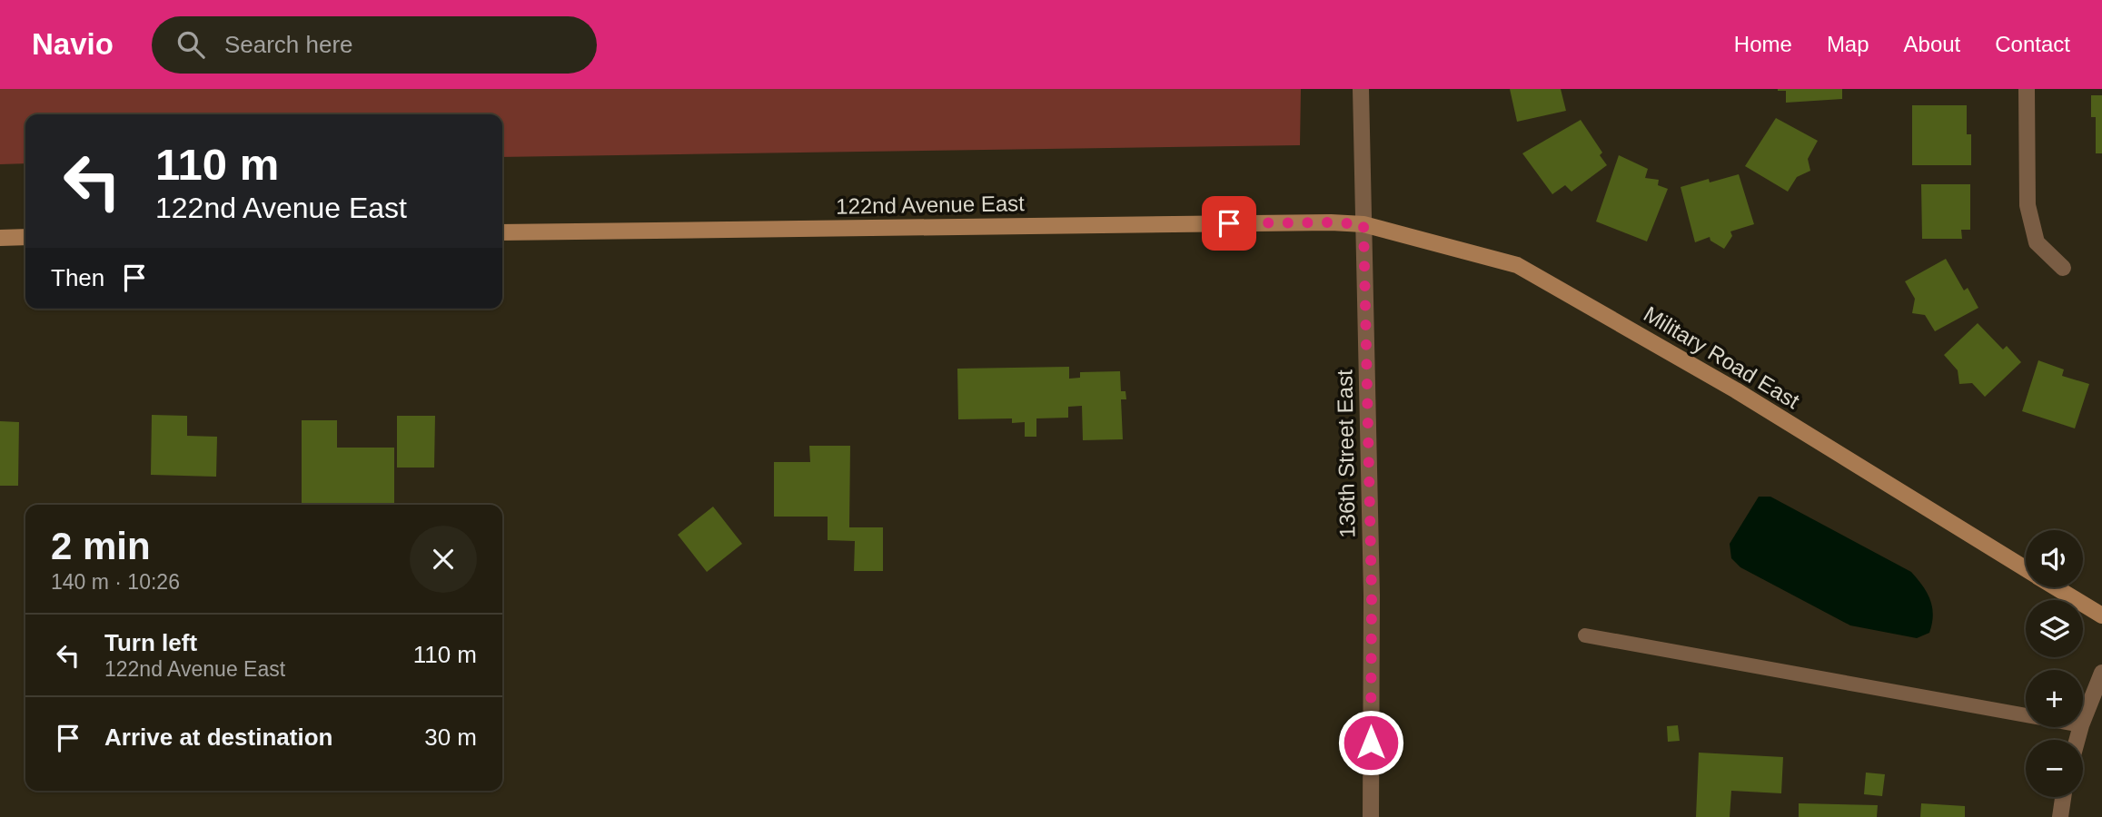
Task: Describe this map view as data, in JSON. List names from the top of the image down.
{
  "streets": {
    "main road": ["122nd Avenue East", "Military Road East"],
    "street": ["136th Street East"]
  },
  "crossings": [
    ["122nd Avenue East", "Military Road East"],
    ["122nd Avenue East", "136th Street East"],
    ["Military Road East", "136th Street East"]
  ],
  "page": {
    "header": "Navio",
    "search": "Search here",
    "nav": [
      "Home",
      "Map",
      "About",
      "Contact"
    ],
    "turn": ["110 m", "122nd Avenue East"],
    "then": "Then",
    "heading": ["2 min", "140 m · 10:26"],
    "map_buttons": ["+", "−"],
    "list": [
      {
        "name": "Turn left",
        "note": "122nd Avenue East",
        "value": "110 m"
      },
      {
        "name": "Arrive at destination",
        "value": "30 m"
      }
    ]
  }
}
